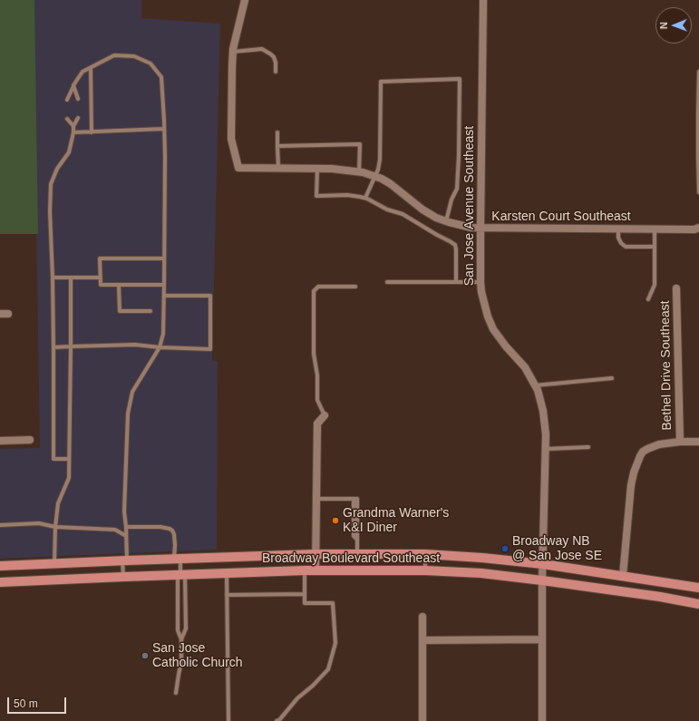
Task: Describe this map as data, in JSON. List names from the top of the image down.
{
  "streets": {
    "main road": ["Broadway Boulevard Southeast"],
    "street": ["San Jose Avenue Southeast", "Karsten Court Southeast", "Bethel Drive Southeast"]
  },
  "crossings": [
    ["San Jose Avenue Southeast", "Karsten Court Southeast"],
    ["San Jose Avenue Southeast", "Broadway Boulevard Southeast"]
  ],
  "places": ["Grandma Warner's K&I Diner", "Broadway NB @ San Jose SE", "San Jose Catholic Church"],
  "scale_bar": "50 m",
  "north": "left"
}
